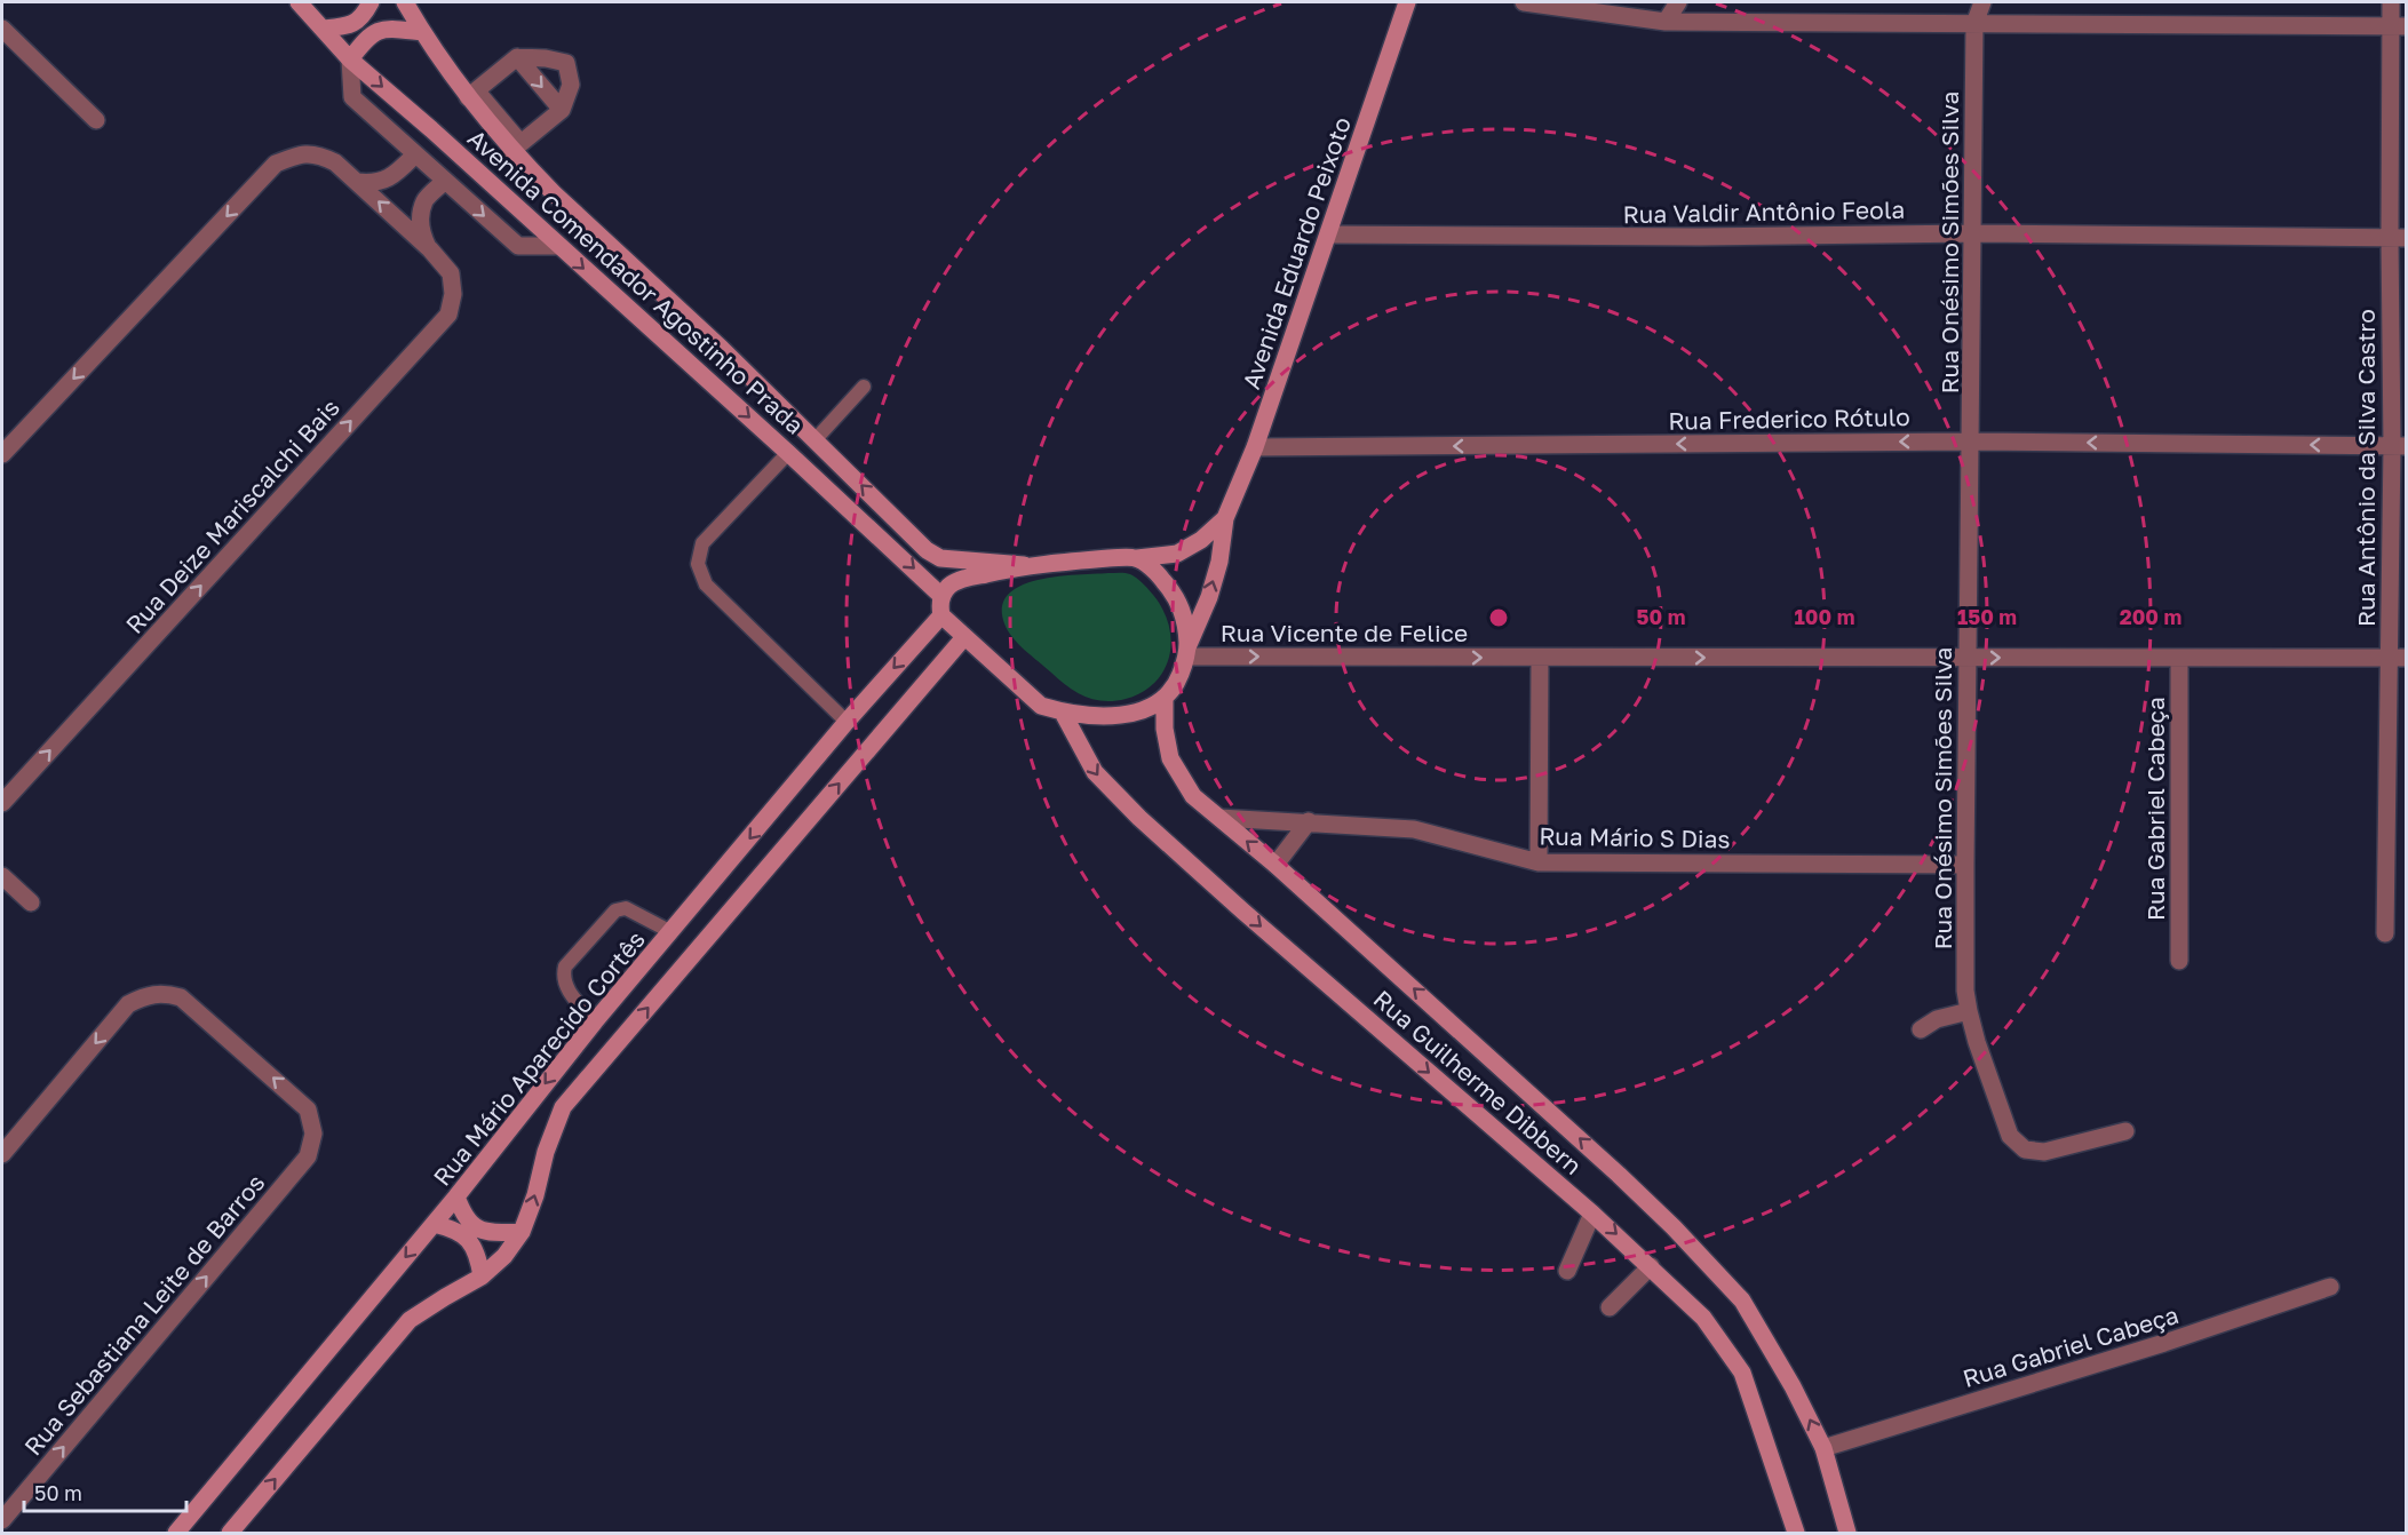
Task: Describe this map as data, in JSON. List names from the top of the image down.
{
  "streets": {
    "street": [
      "Rua Valdir Antônio Feola",
      "Rua Onésimo Simões Silva",
      "Avenida Eduardo Peixoto",
      "Avenida Comendador Agostinho Prada",
      "Rua Frederico Rótulo",
      "Rua Antônio da Silva Castro",
      "Rua Deize Mariscalchi Bais",
      "Rua Vicente de Felice",
      "Rua Gabriel Cabeça",
      "Rua Mário S Dias",
      "Rua Mário Aparecido Cortês",
      "Rua Guilherme Dibbern",
      "Rua Sebastiana Leite de Barros"
    ]
  },
  "crossings": [
    ["Rua Valdir Antônio Feola", "Rua Onésimo Simões Silva"],
    ["Rua Valdir Antônio Feola", "Avenida Eduardo Peixoto"],
    ["Rua Valdir Antônio Feola", "Rua Antônio da Silva Castro"],
    ["Rua Onésimo Simões Silva", "Rua Frederico Rótulo"],
    ["Rua Onésimo Simões Silva", "Rua Vicente de Felice"],
    ["Rua Onésimo Simões Silva", "Rua Mário S Dias"],
    ["Avenida Eduardo Peixoto", "Avenida Comendador Agostinho Prada"],
    ["Avenida Eduardo Peixoto", "Rua Frederico Rótulo"],
    ["Avenida Eduardo Peixoto", "Rua Vicente de Felice"],
    ["Avenida Eduardo Peixoto", "Rua Guilherme Dibbern"],
    ["Rua Frederico Rótulo", "Rua Antônio da Silva Castro"],
    ["Rua Antônio da Silva Castro", "Rua Vicente de Felice"],
    ["Rua Vicente de Felice", "Rua Gabriel Cabeça"],
    ["Rua Gabriel Cabeça", "Rua Guilherme Dibbern"],
    ["Rua Mário S Dias", "Rua Guilherme Dibbern"]
  ],
  "one_way": ["Rua Frederico Rótulo", "Rua Vicente de Felice"],
  "scale_bar": "50 m",
  "rings": [
    "50 m",
    "100 m",
    "150 m",
    "200 m"
  ]
}
